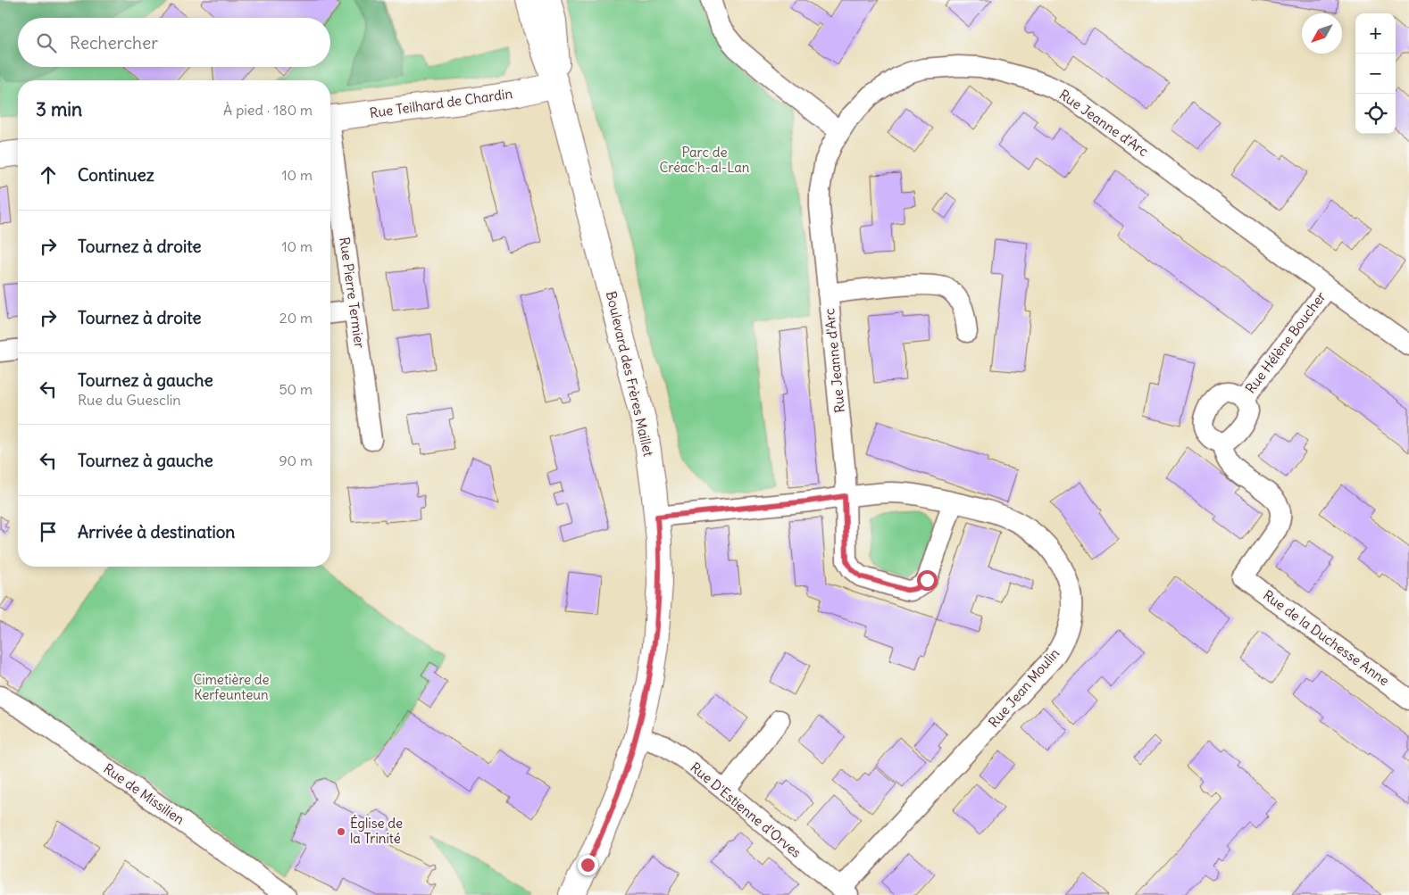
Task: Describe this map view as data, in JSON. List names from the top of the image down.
{
  "streets": {
    "street": [
      "Rue Teilhard de Chardin",
      "Rue Jeanne d'Arc",
      "Rue Pierre Termier",
      "Rue Hélène Boucher",
      "Boulevard des Frères Maillet",
      "Rue de la Duchesse Anne",
      "Rue Jean Moulin",
      "Rue de Missilien",
      "Rue D'Estienne d'Orves"
    ]
  },
  "crossings": [
    ["Rue Teilhard de Chardin", "Boulevard des Frères Maillet"],
    ["Rue Jeanne d'Arc", "Rue Hélène Boucher"],
    ["Rue Jeanne d'Arc", "Rue Jean Moulin"],
    ["Rue Hélène Boucher", "Rue de la Duchesse Anne"],
    ["Boulevard des Frères Maillet", "Rue Jean Moulin"],
    ["Boulevard des Frères Maillet", "Rue D'Estienne d'Orves"],
    ["Rue Jean Moulin", "Rue D'Estienne d'Orves"]
  ],
  "parks": ["Parc de Créac'h-al-Lan", "Cimetière de Kerfeunteun"],
  "places": ["Église de la Trinité"],
  "north": "bottom left",
  "page": {
    "map_buttons": ["+", "−"],
    "search": "Rechercher",
    "heading": ["3 min", "À pied · 180 m"],
    "list": [
      ["Continuez", "10 m"],
      ["Tournez à droite", "10 m"],
      ["Tournez à droite", "20 m"],
      ["Tournez à gauche", "Rue du Guesclin", "50 m"],
      ["Tournez à gauche", "90 m"],
      "Arrivée à destination"
    ]
  }
}
